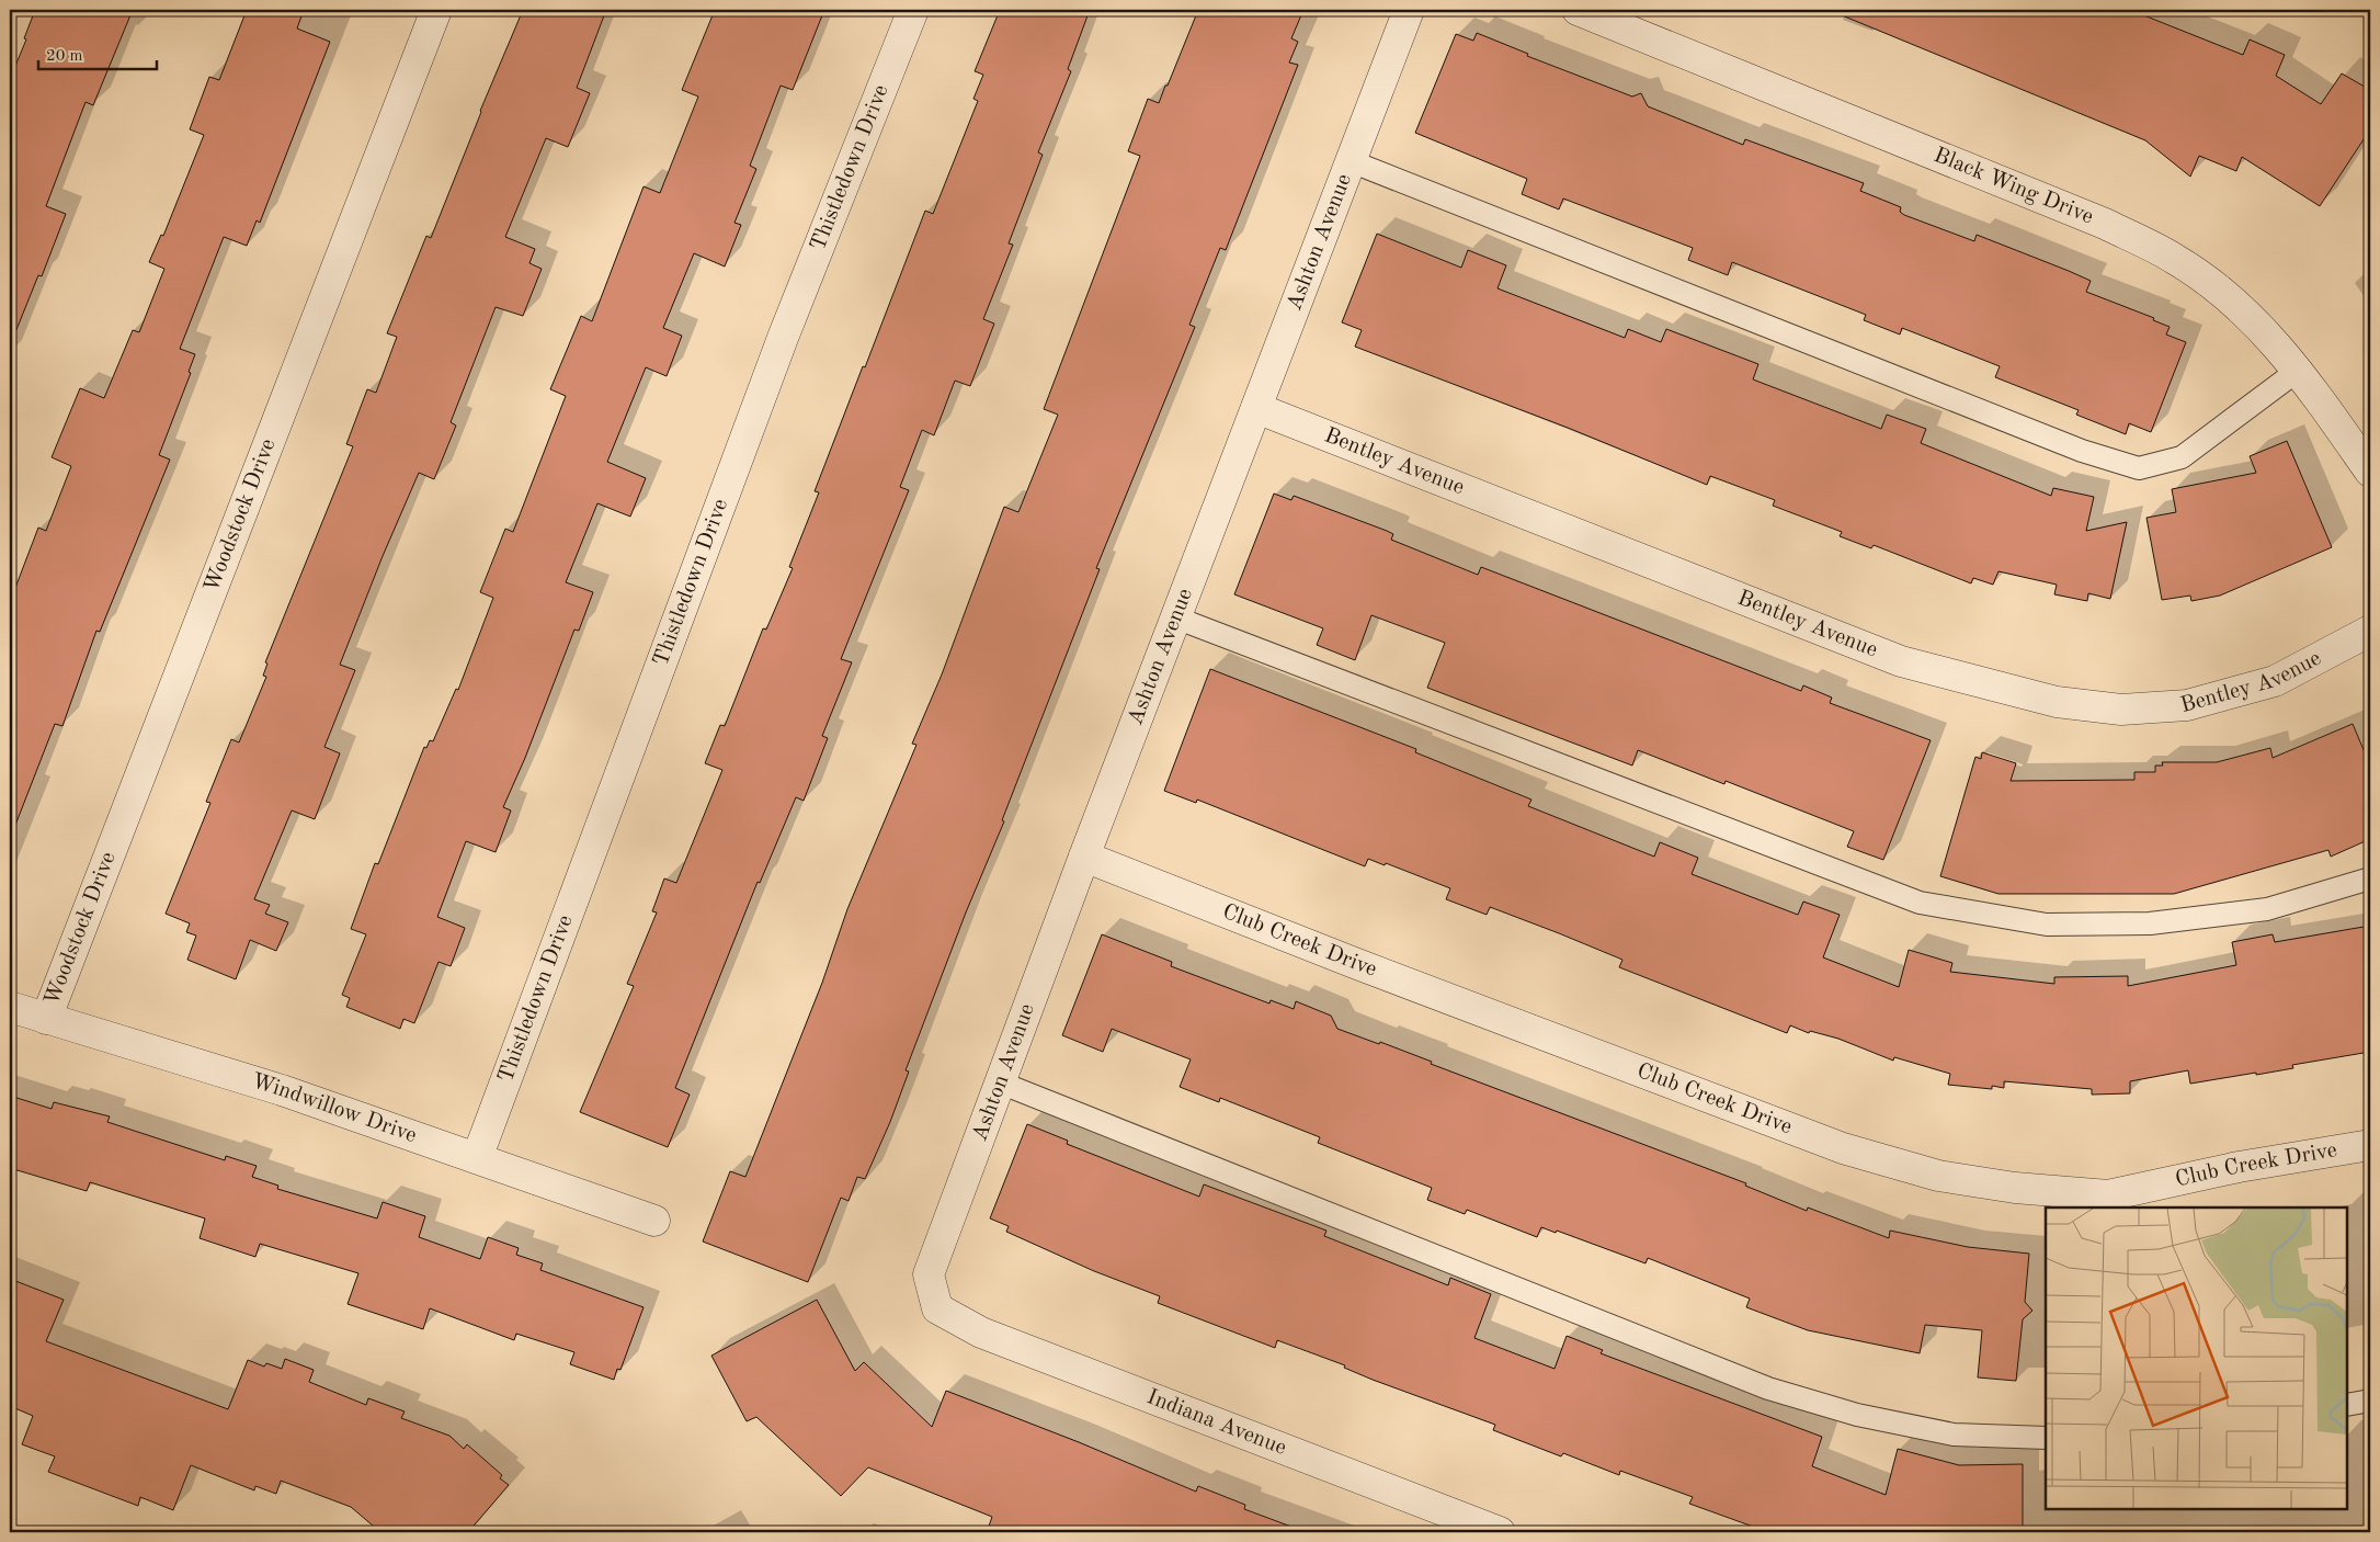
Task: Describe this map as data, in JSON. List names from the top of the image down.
{
  "streets": {
    "street": [
      "Thistledown Drive",
      "Black Wing Drive",
      "Ashton Avenue",
      "Bentley Avenue",
      "Woodstock Drive",
      "Club Creek Drive",
      "Windwillow Drive",
      "Indiana Avenue"
    ]
  },
  "crossings": [
    ["Thistledown Drive", "Windwillow Drive"],
    ["Ashton Avenue", "Bentley Avenue"],
    ["Ashton Avenue", "Club Creek Drive"],
    ["Ashton Avenue", "Indiana Avenue"],
    ["Woodstock Drive", "Windwillow Drive"]
  ],
  "scale_bar": "20 m"
}
